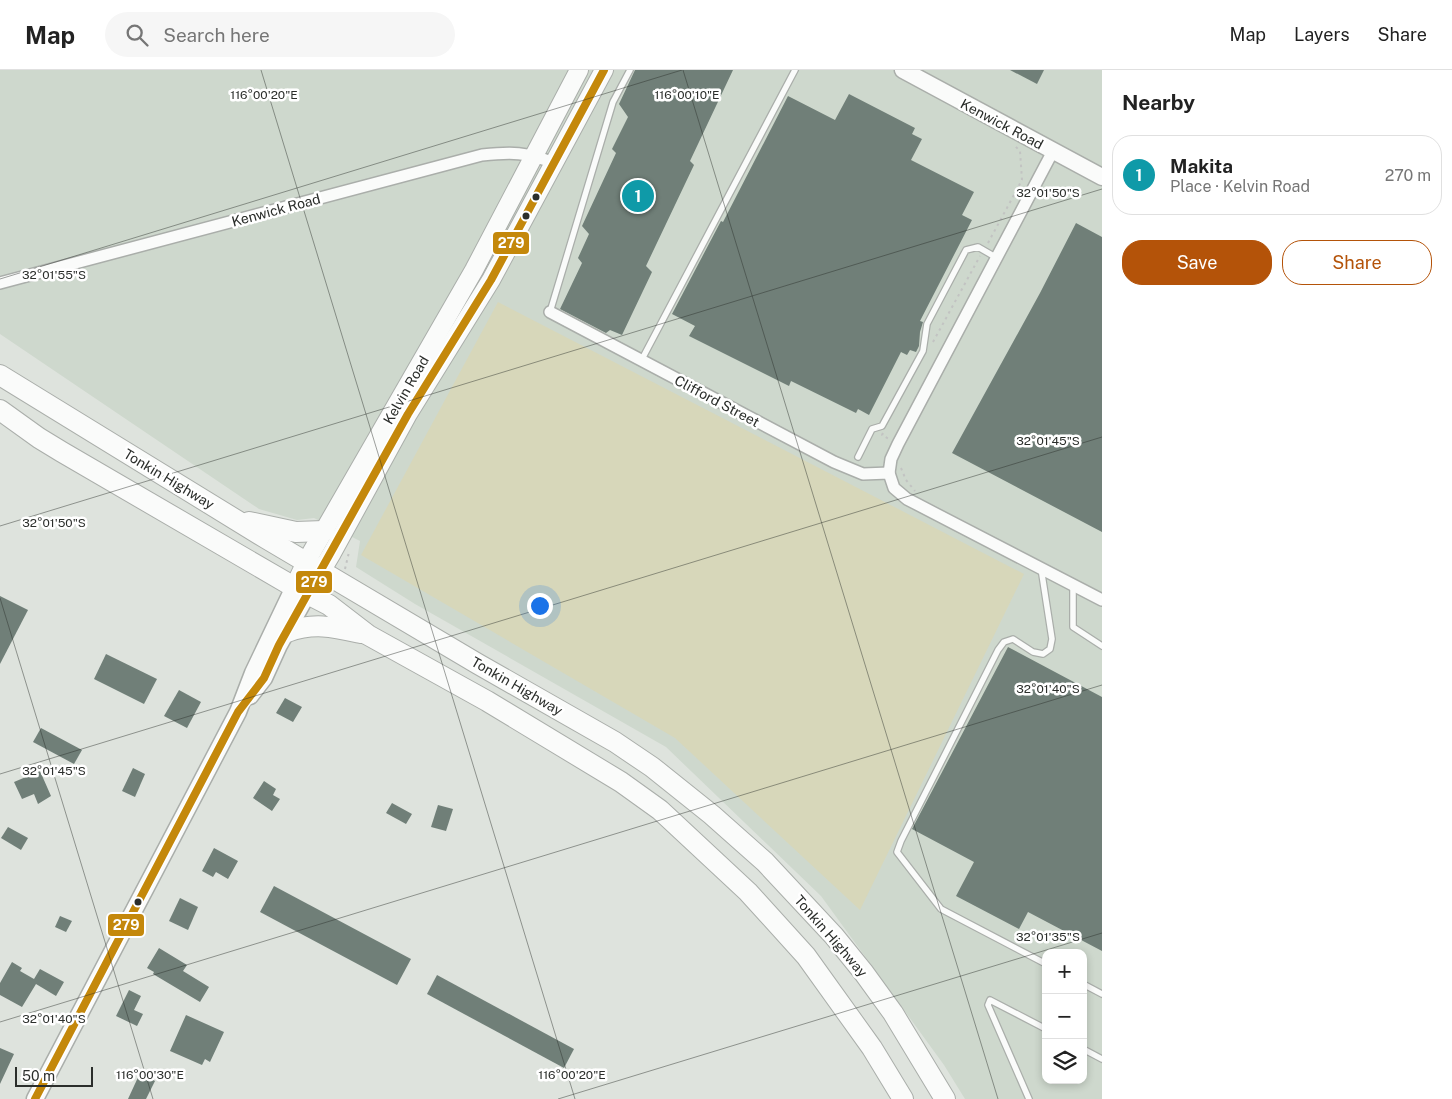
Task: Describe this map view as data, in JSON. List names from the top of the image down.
{
  "streets": {
    "highway": ["Tonkin Highway"],
    "main road": ["Kenwick Road", "Kelvin Road"],
    "street": ["Clifford Street"]
  },
  "crossings": [
    ["Kenwick Road", "Kelvin Road"],
    ["Kelvin Road", "Tonkin Highway"]
  ],
  "lines": ["transit line 279"],
  "scale_bar": "50 m",
  "page": {
    "header": "Map",
    "search": "Search here",
    "nav": ["Map", "Layers", "Share"],
    "heading": "Nearby",
    "list": [
      {
        "mark": "1",
        "name": "Makita",
        "note": "Place · Kelvin Road",
        "value": "270 m"
      }
    ],
    "pins": "1",
    "buttons": ["Save", "Share"],
    "map_buttons": ["+", "−"],
    "scale": "50 m"
  },
  "coordinates": [
    "116°00'20\"E",
    "116°00'10\"E",
    "32°01'50\"S",
    "32°01'55\"S",
    "32°01'45\"S",
    "32°01'40\"S",
    "32°01'35\"S",
    "116°00'30\"E"
  ]
}
